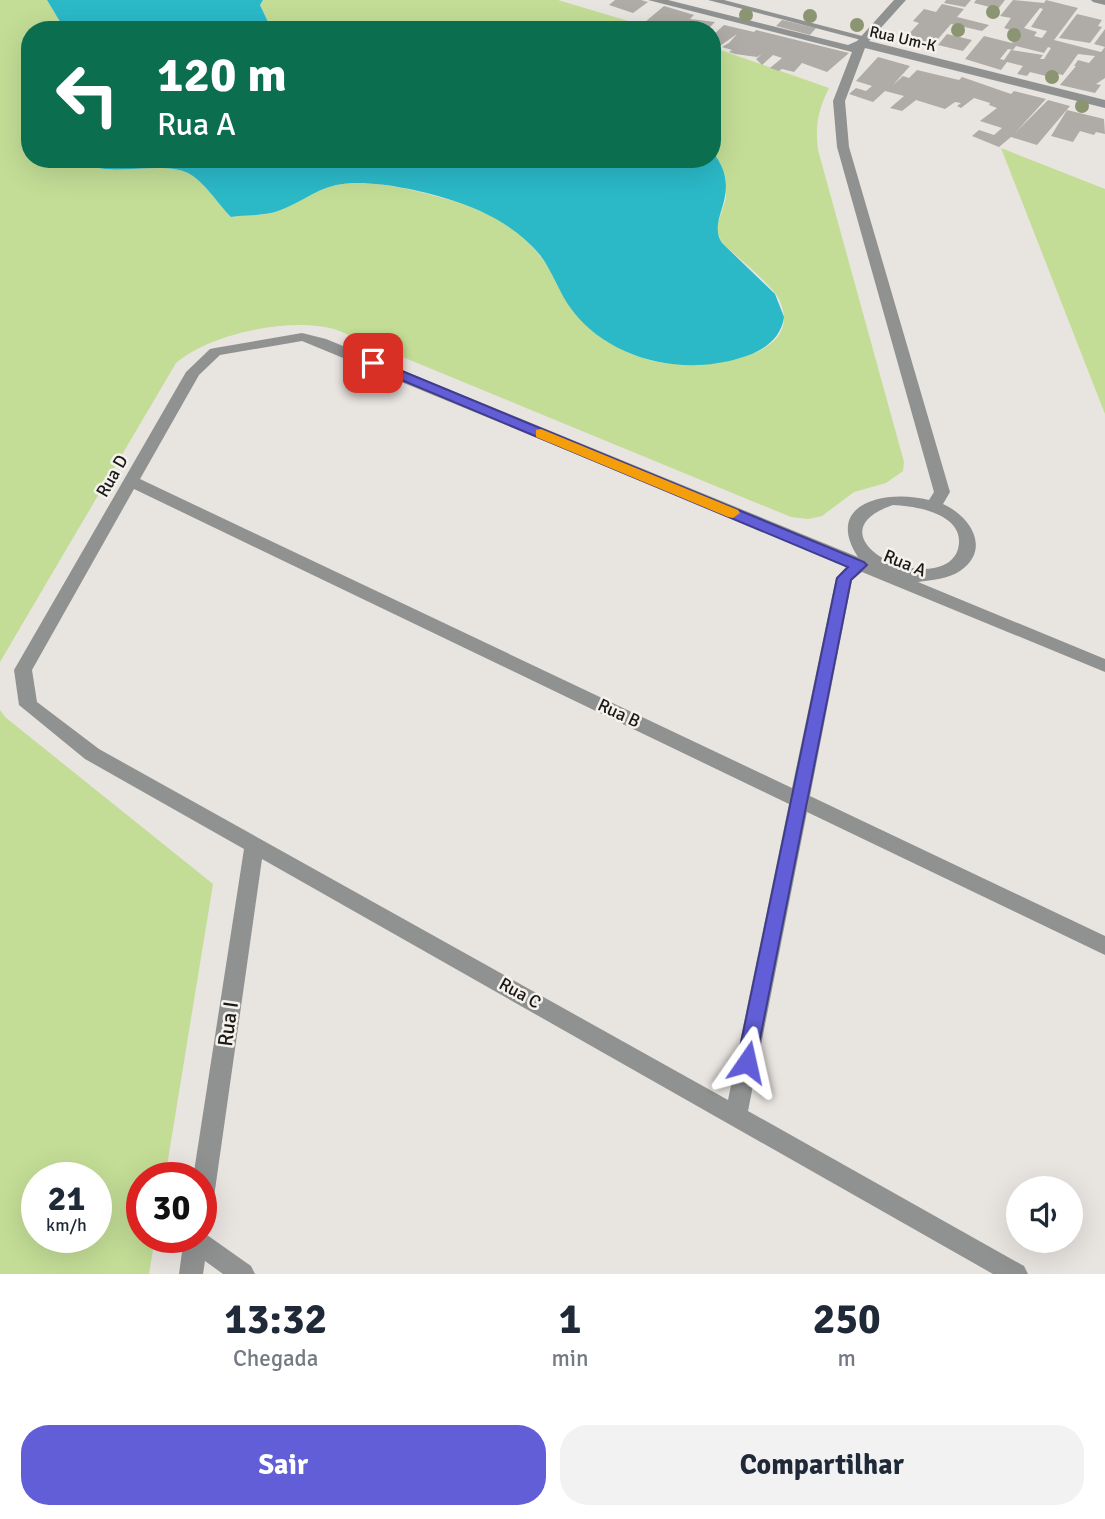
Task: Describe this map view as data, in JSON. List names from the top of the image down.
{
  "streets": {
    "street": [
      "Rua Um-K",
      "Rua D",
      "Rua A",
      "Rua B",
      "Rua C",
      "Rua I"
    ]
  },
  "crossings": [
    ["Rua D", "Rua A"],
    ["Rua D", "Rua B"],
    ["Rua D", "Rua C"],
    ["Rua C", "Rua I"]
  ],
  "page": {
    "turn": ["120 m", "Rua A"],
    "speed": "21 km/h",
    "limit": "30",
    "eta": [
      "13:32",
      "Chegada",
      "1",
      "min",
      "250",
      "m"
    ],
    "buttons": ["Sair", "Compartilhar"]
  }
}
